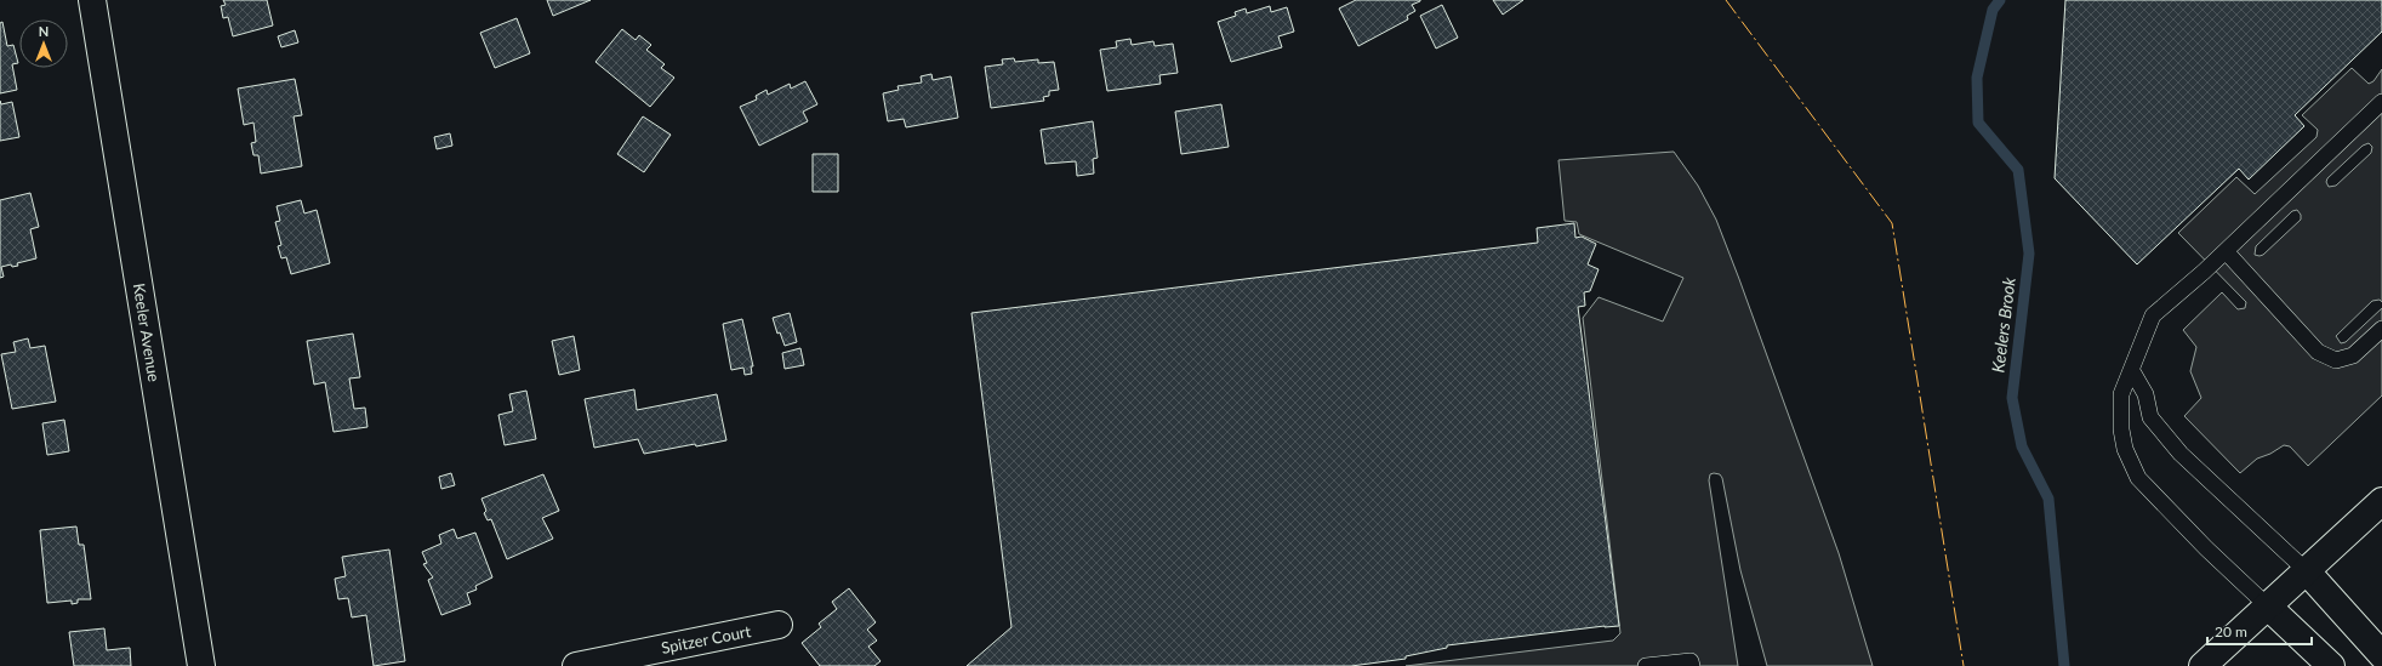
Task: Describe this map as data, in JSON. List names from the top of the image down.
{
  "streets": {
    "street": ["Keeler Avenue", "Spitzer Court"]
  },
  "water": ["Keelers Brook"],
  "scale_bar": "20 m",
  "north": "top"
}
